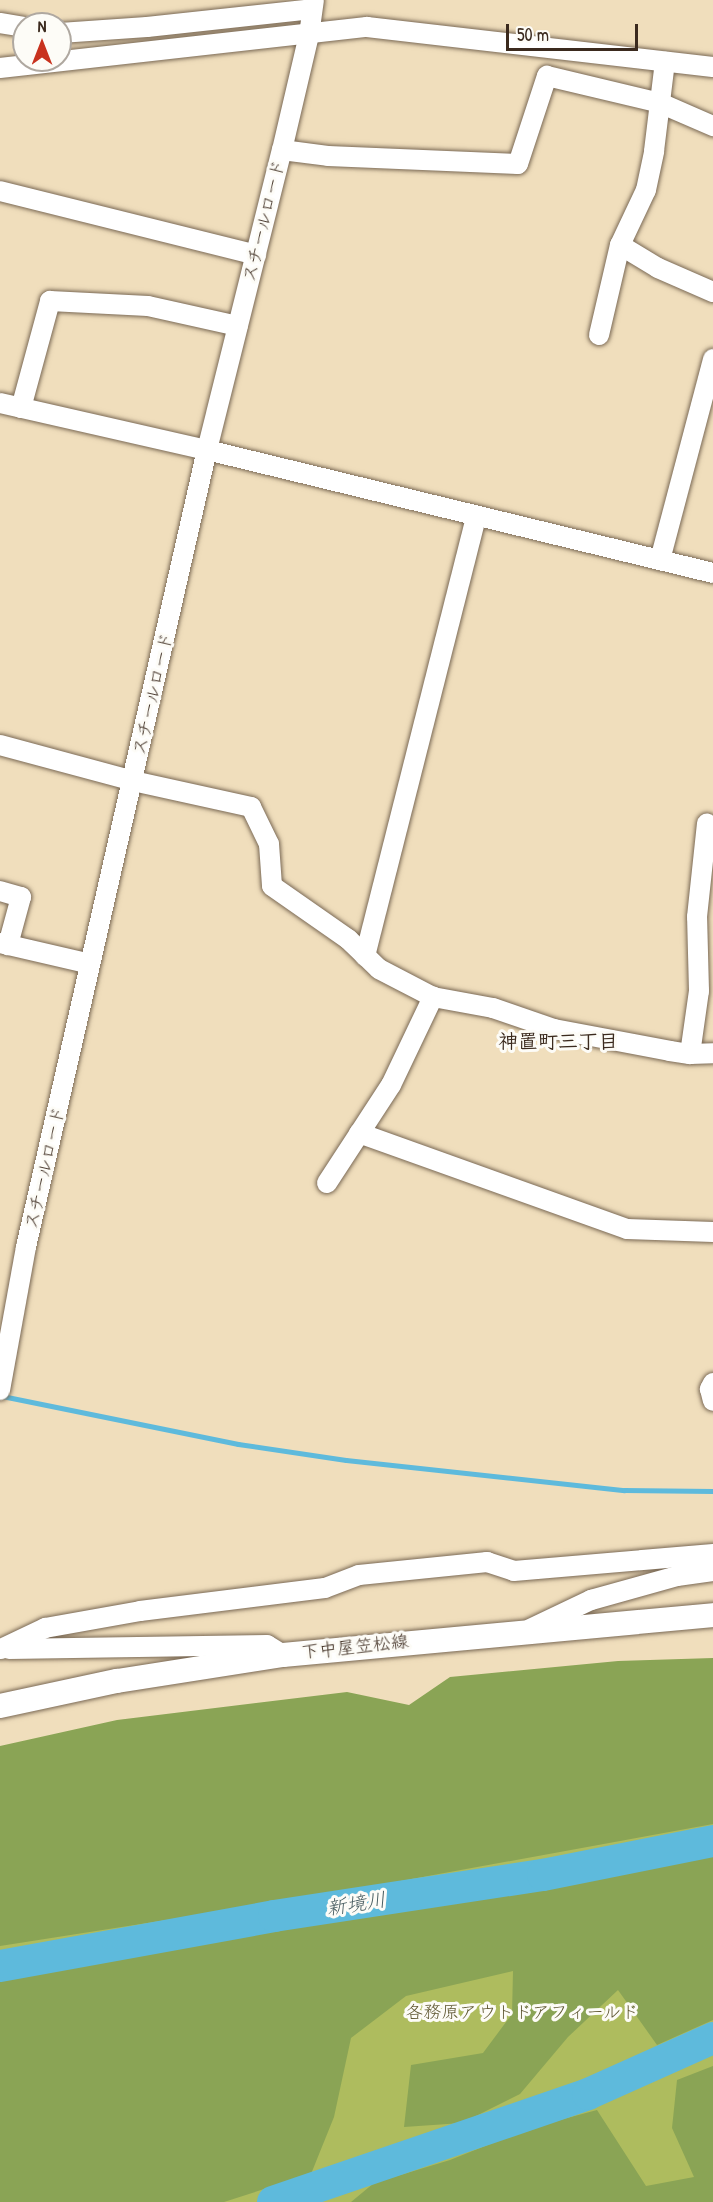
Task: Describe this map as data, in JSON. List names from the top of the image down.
{
  "streets": {
    "main road": ["下中屋笠松線"],
    "street": ["スチールロード"]
  },
  "districts": ["神置町三丁目"],
  "water": ["新境川"],
  "parks": ["各務原アウトドアフィールド"],
  "scale_bar": "50 m",
  "north": "top"
}
